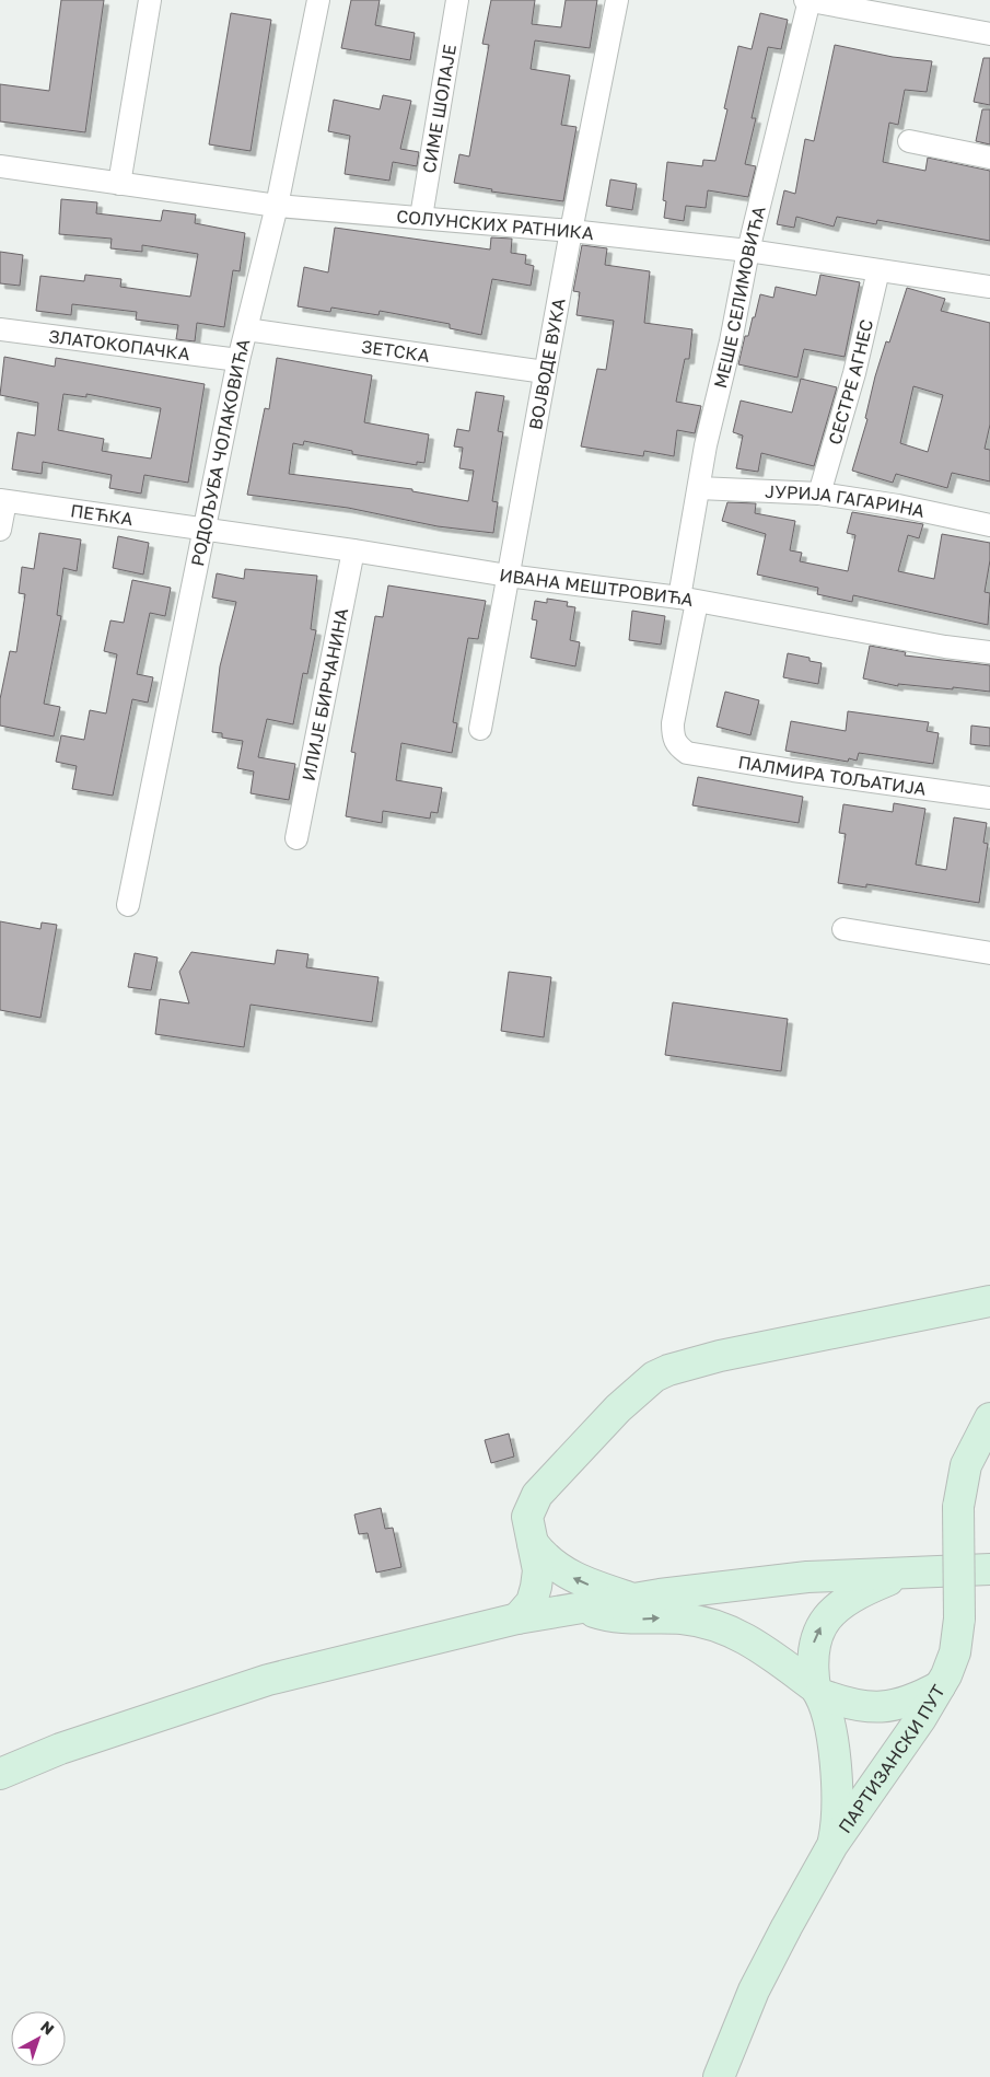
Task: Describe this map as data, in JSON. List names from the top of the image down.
{
  "streets": {
    "main road": ["ПАРТИЗАНСКИ ПУТ"],
    "street": [
      "СИМЕ ШОЛАЈЕ",
      "СОЛУНСКИХ РАТНИКА",
      "МЕШЕ СЕЛИМОВИЋА",
      "ЗЛАТОКОПАЧКА",
      "ЗЕТСКА",
      "ВОЈВОДЕ ВУКА",
      "СЕСТРЕ АГНЕС",
      "РОДОЉУБА ЧОЛАКОВИЋА",
      "ЈУРИЈА ГАГАРИНА",
      "ПЕЋКА",
      "ИВАНА МЕШТРОВИЋА",
      "ИЛИЈЕ БИРЧАНИНА",
      "ПАЛМИРА ТОЉАТИЈА"
    ]
  },
  "crossings": [
    ["СИМЕ ШОЛАЈЕ", "СОЛУНСКИХ РАТНИКА"],
    ["СОЛУНСКИХ РАТНИКА", "МЕШЕ СЕЛИМОВИЋА"],
    ["СОЛУНСКИХ РАТНИКА", "ВОЈВОДЕ ВУКА"],
    ["СОЛУНСКИХ РАТНИКА", "СЕСТРЕ АГНЕС"],
    ["СОЛУНСКИХ РАТНИКА", "РОДОЉУБА ЧОЛАКОВИЋА"],
    ["МЕШЕ СЕЛИМОВИЋА", "ЈУРИЈА ГАГАРИНА"],
    ["МЕШЕ СЕЛИМОВИЋА", "ИВАНА МЕШТРОВИЋА"],
    ["МЕШЕ СЕЛИМОВИЋА", "ПАЛМИРА ТОЉАТИЈА"],
    ["ЗЛАТОКОПАЧКА", "РОДОЉУБА ЧОЛАКОВИЋА"],
    ["ЗЕТСКА", "ВОЈВОДЕ ВУКА"],
    ["ЗЕТСКА", "РОДОЉУБА ЧОЛАКОВИЋА"],
    ["ВОЈВОДЕ ВУКА", "ИВАНА МЕШТРОВИЋА"],
    ["СЕСТРЕ АГНЕС", "ЈУРИЈА ГАГАРИНА"],
    ["РОДОЉУБА ЧОЛАКОВИЋА", "ПЕЋКА"],
    ["РОДОЉУБА ЧОЛАКОВИЋА", "ИВАНА МЕШТРОВИЋА"],
    ["ПЕЋКА", "ИВАНА МЕШТРОВИЋА"],
    ["ИВАНА МЕШТРОВИЋА", "ИЛИЈЕ БИРЧАНИНА"]
  ],
  "north": "top right"
}
